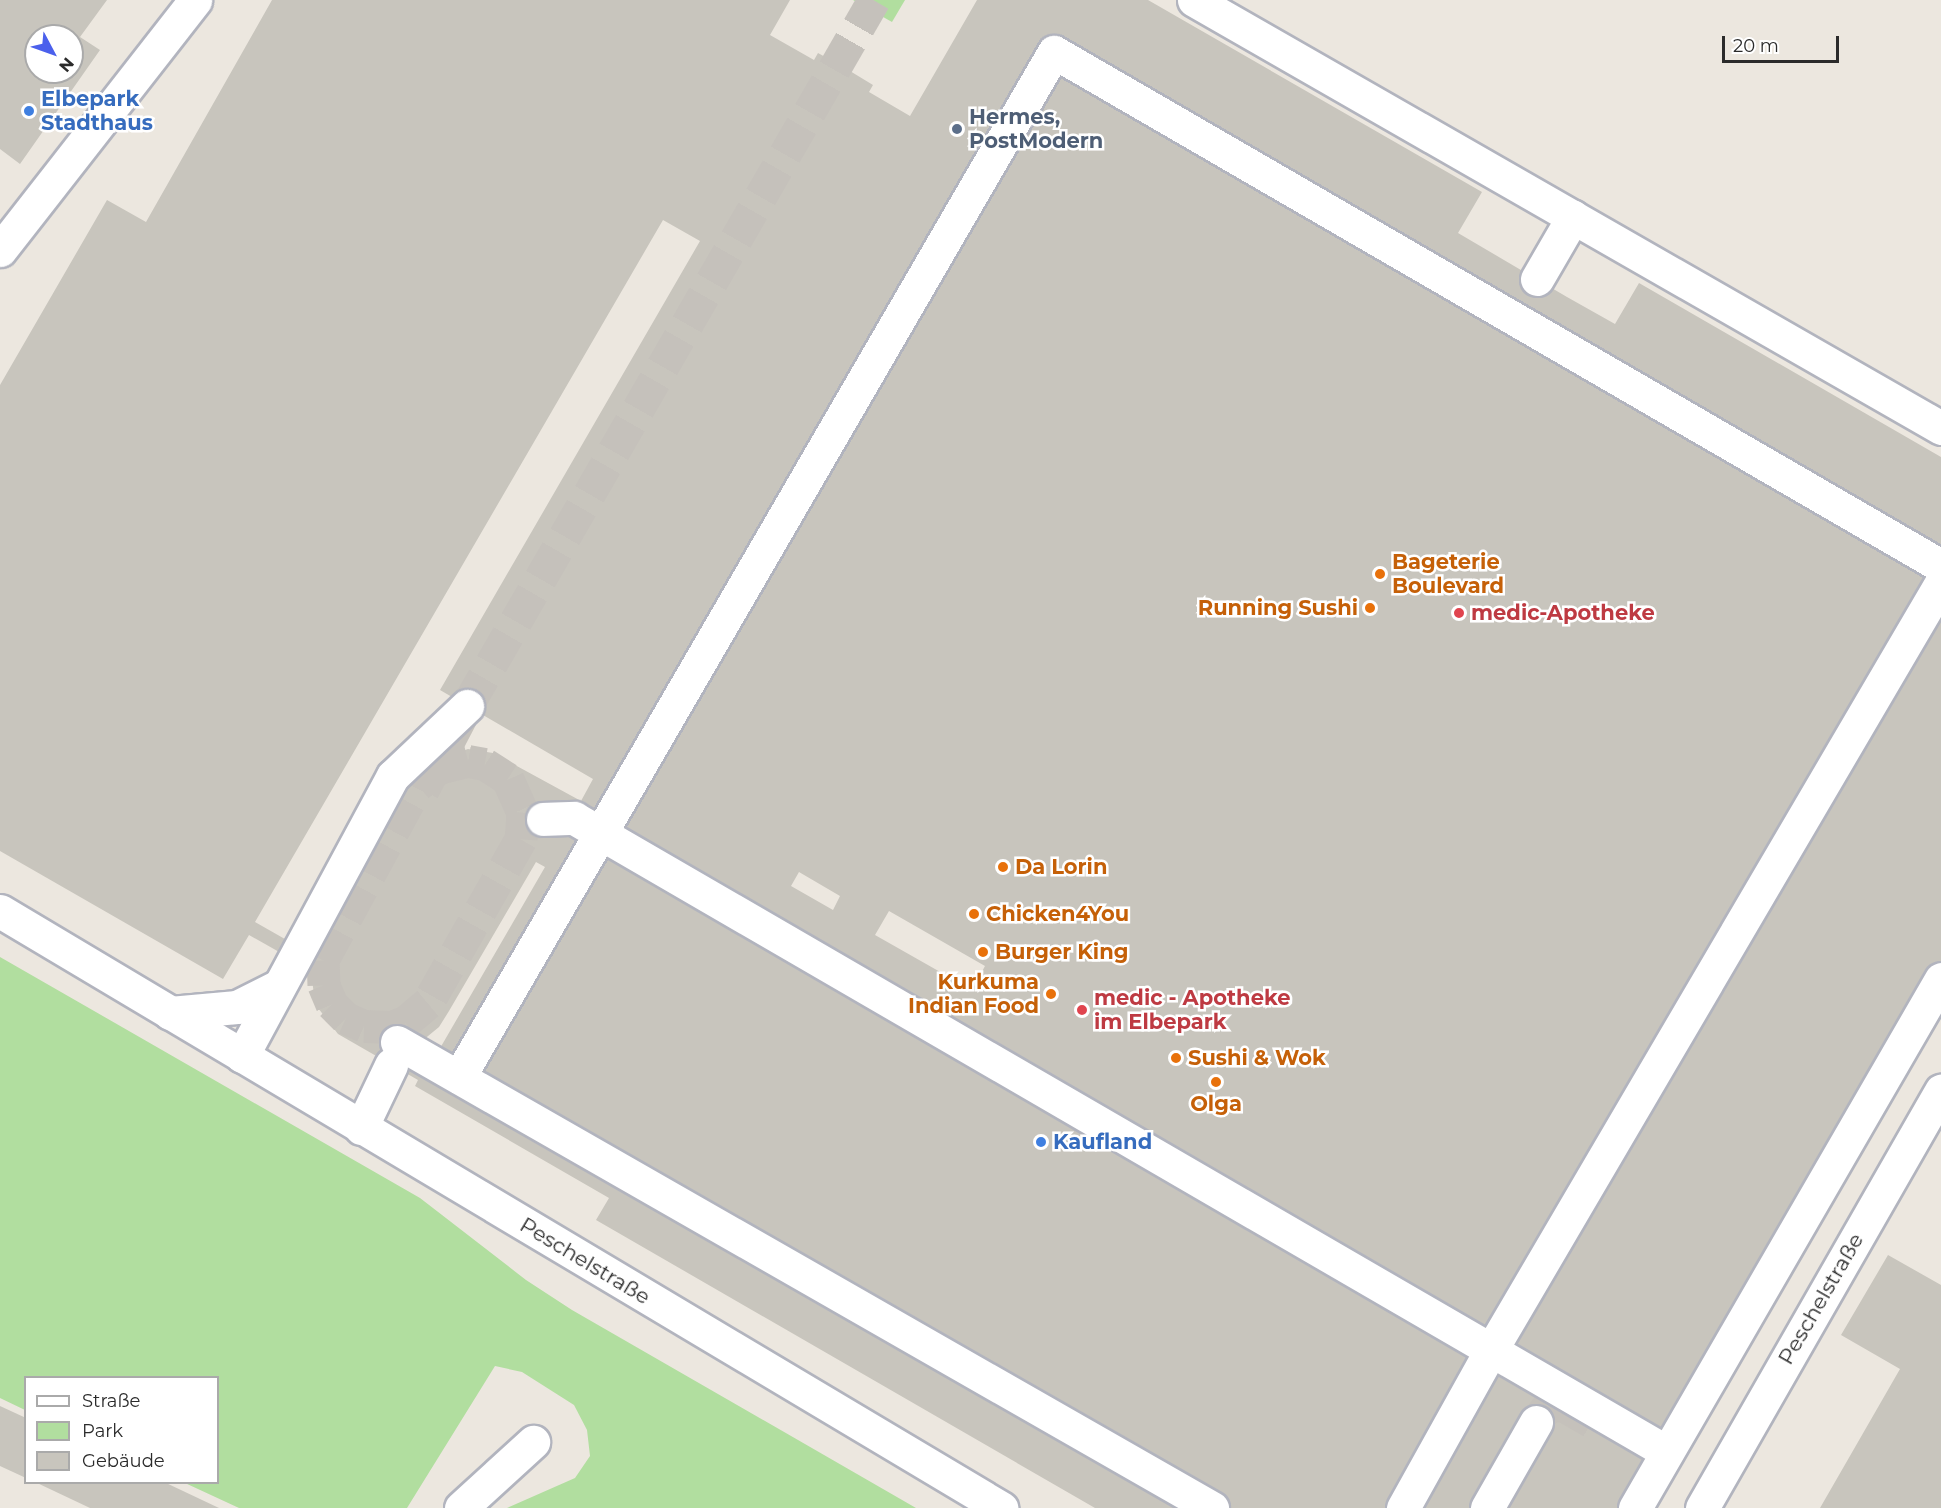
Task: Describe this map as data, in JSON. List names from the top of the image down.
{
  "streets": {
    "street": ["Peschelstraße"]
  },
  "places": [
    "Elbepark Stadthaus",
    "Hermes, PostModern",
    "Bageterie Boulevard",
    "Running Sushi",
    "medic-Apotheke",
    "Da Lorin",
    "Chicken4You",
    "Burger King",
    "Kurkuma Indian Food",
    "medic - Apotheke im Elbepark",
    "Sushi & Wok",
    "Olga",
    "Kaufland"
  ],
  "legend": ["Straße", "Park", "Gebäude"],
  "scale_bar": "20 m",
  "north": "bottom right"
}
